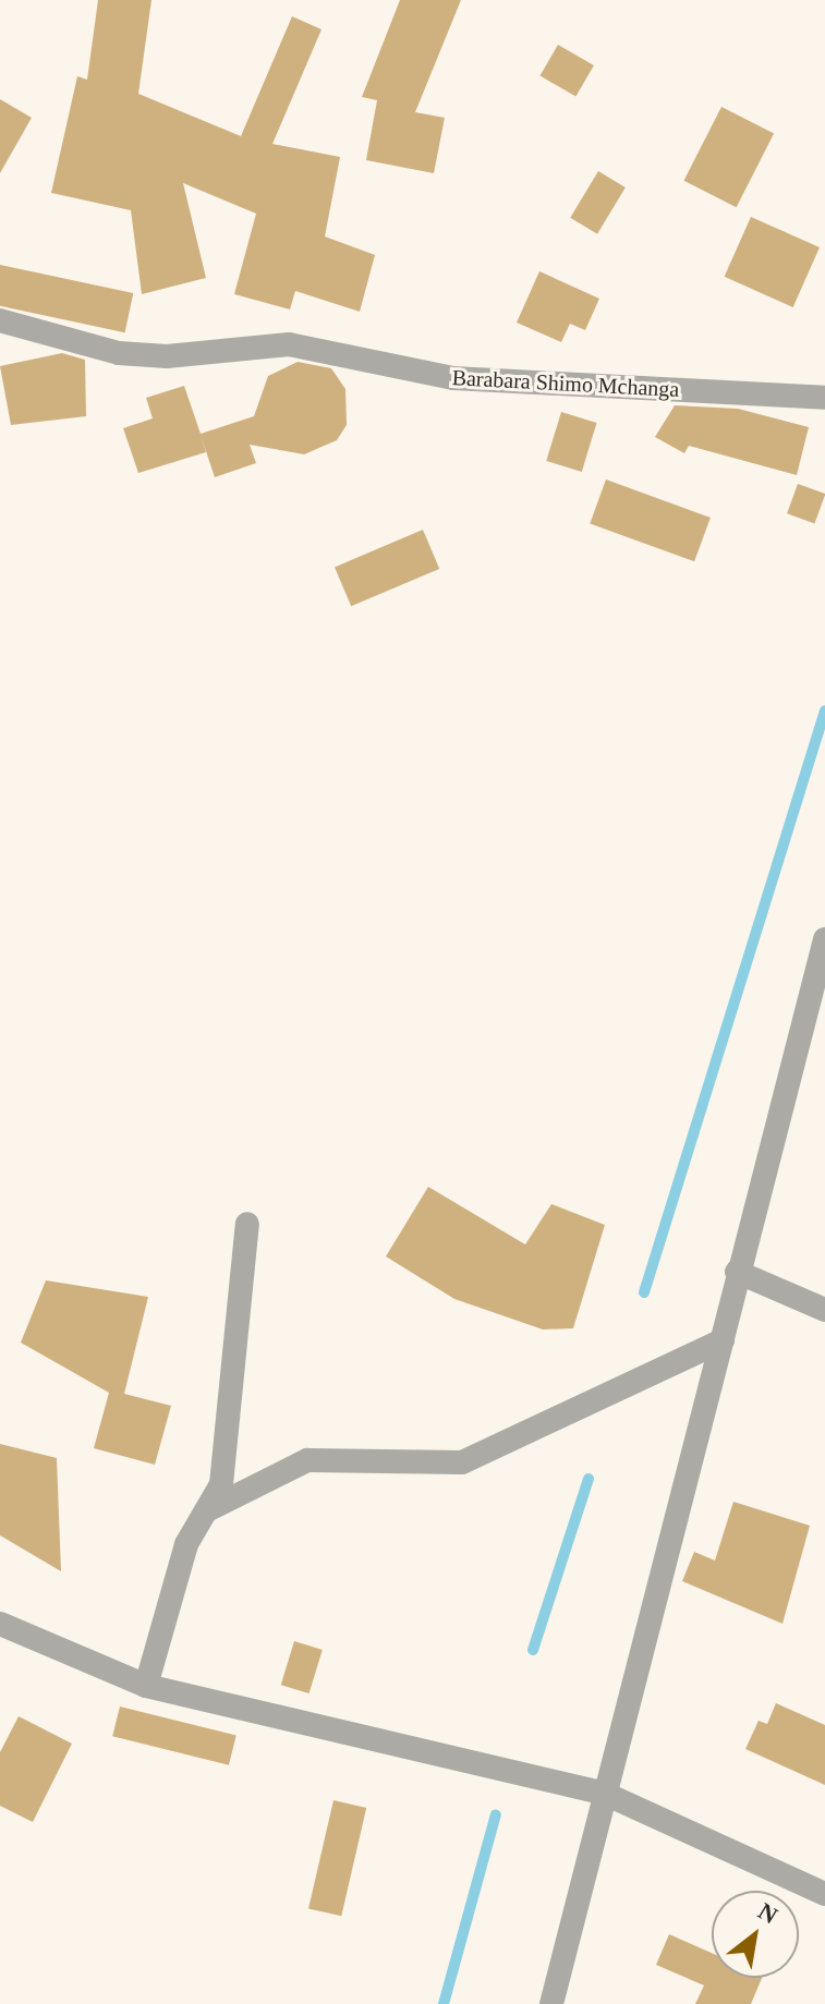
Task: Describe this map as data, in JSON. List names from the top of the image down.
{
  "streets": {
    "street": ["Barabara Shimo Mchanga"]
  },
  "north": "top right"
}
